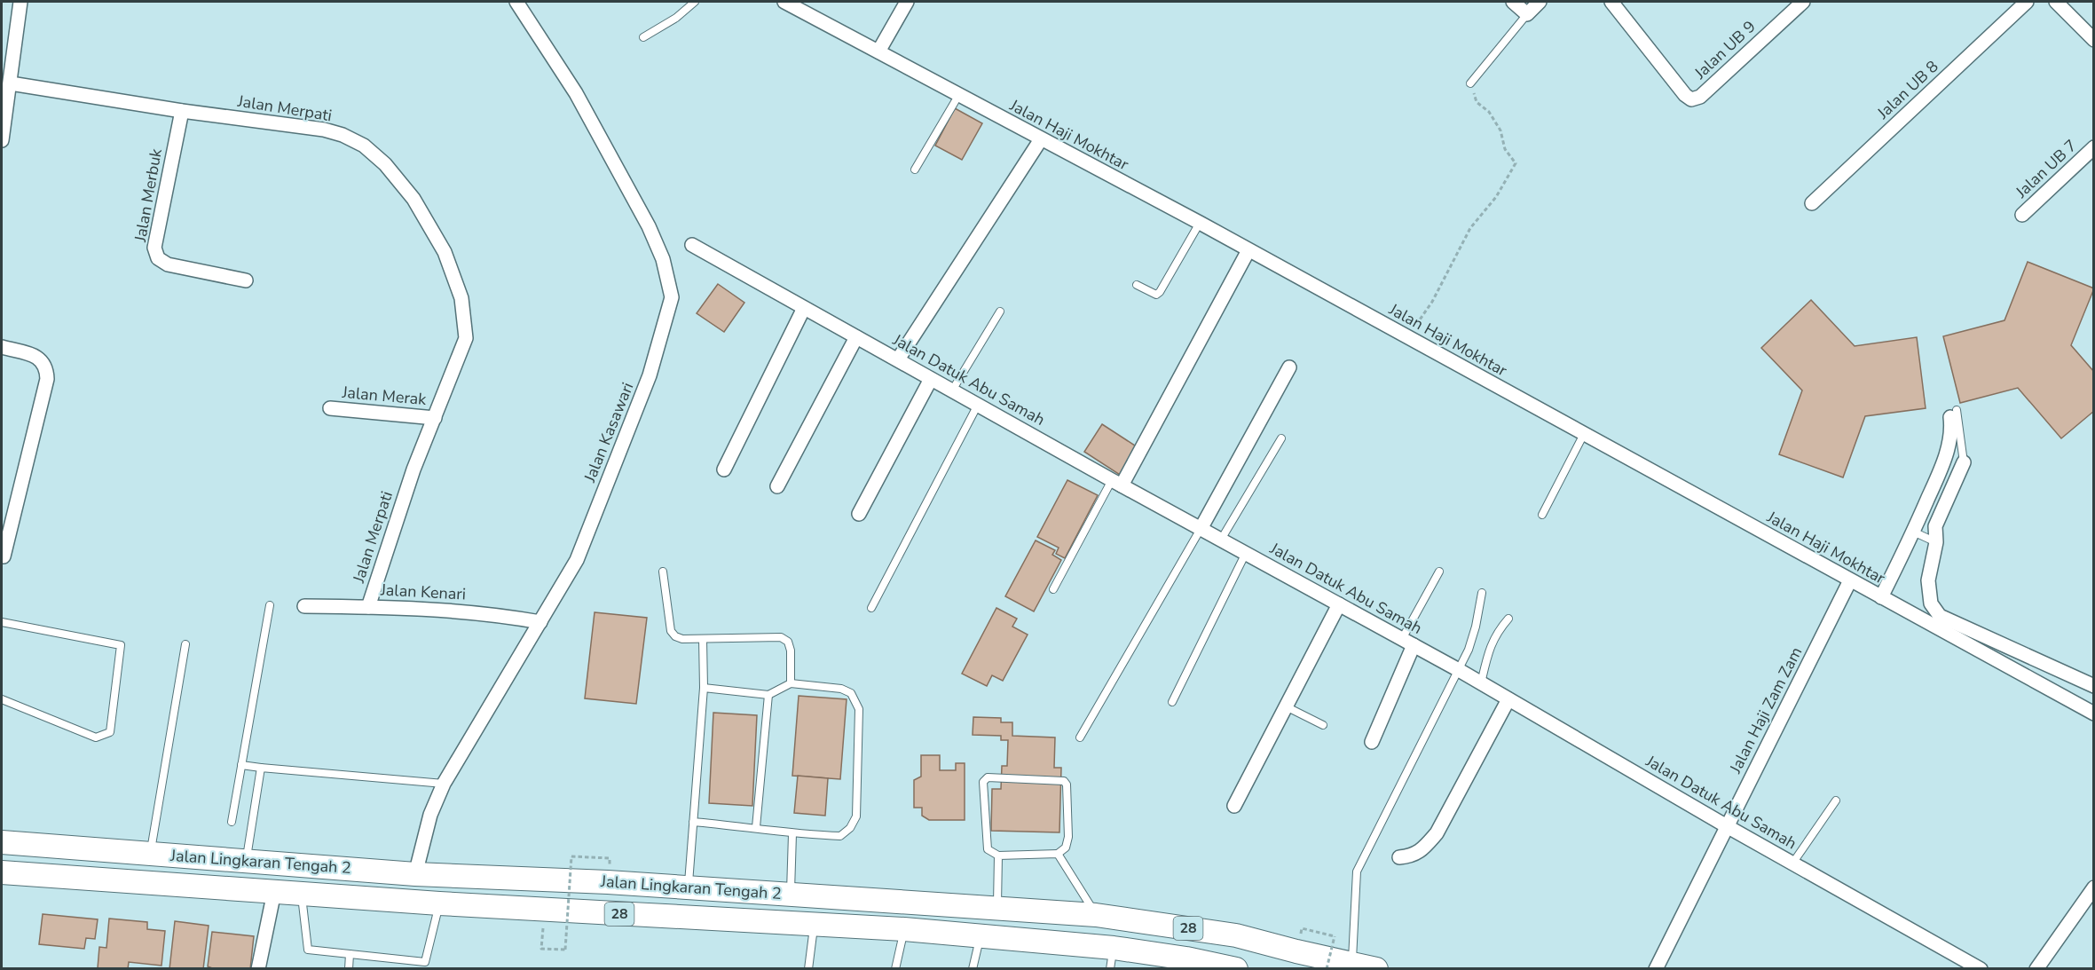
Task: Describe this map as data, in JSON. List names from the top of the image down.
{
  "streets": {
    "highway": ["Jalan Lingkaran Tengah 2", "28"],
    "street": [
      "Jalan UB 9",
      "Jalan UB 8",
      "Jalan Merpati",
      "Jalan Haji Mokhtar",
      "Jalan UB 7",
      "Jalan Merbuk",
      "Jalan Datuk Abu Samah",
      "Jalan Merak",
      "Jalan Kasawari",
      "Jalan Kenari",
      "Jalan Haji Zam Zam"
    ]
  },
  "crossings": [
    ["Jalan Merpati", "Jalan Merbuk"],
    ["Jalan Merpati", "Jalan Merak"],
    ["Jalan Merpati", "Jalan Kenari"],
    ["Jalan Haji Mokhtar", "Jalan Haji Zam Zam"],
    ["Jalan Datuk Abu Samah", "Jalan Haji Zam Zam"],
    ["Jalan Kasawari", "Jalan Kenari"],
    ["Jalan Kasawari", "Jalan Lingkaran Tengah 2"]
  ]
}
